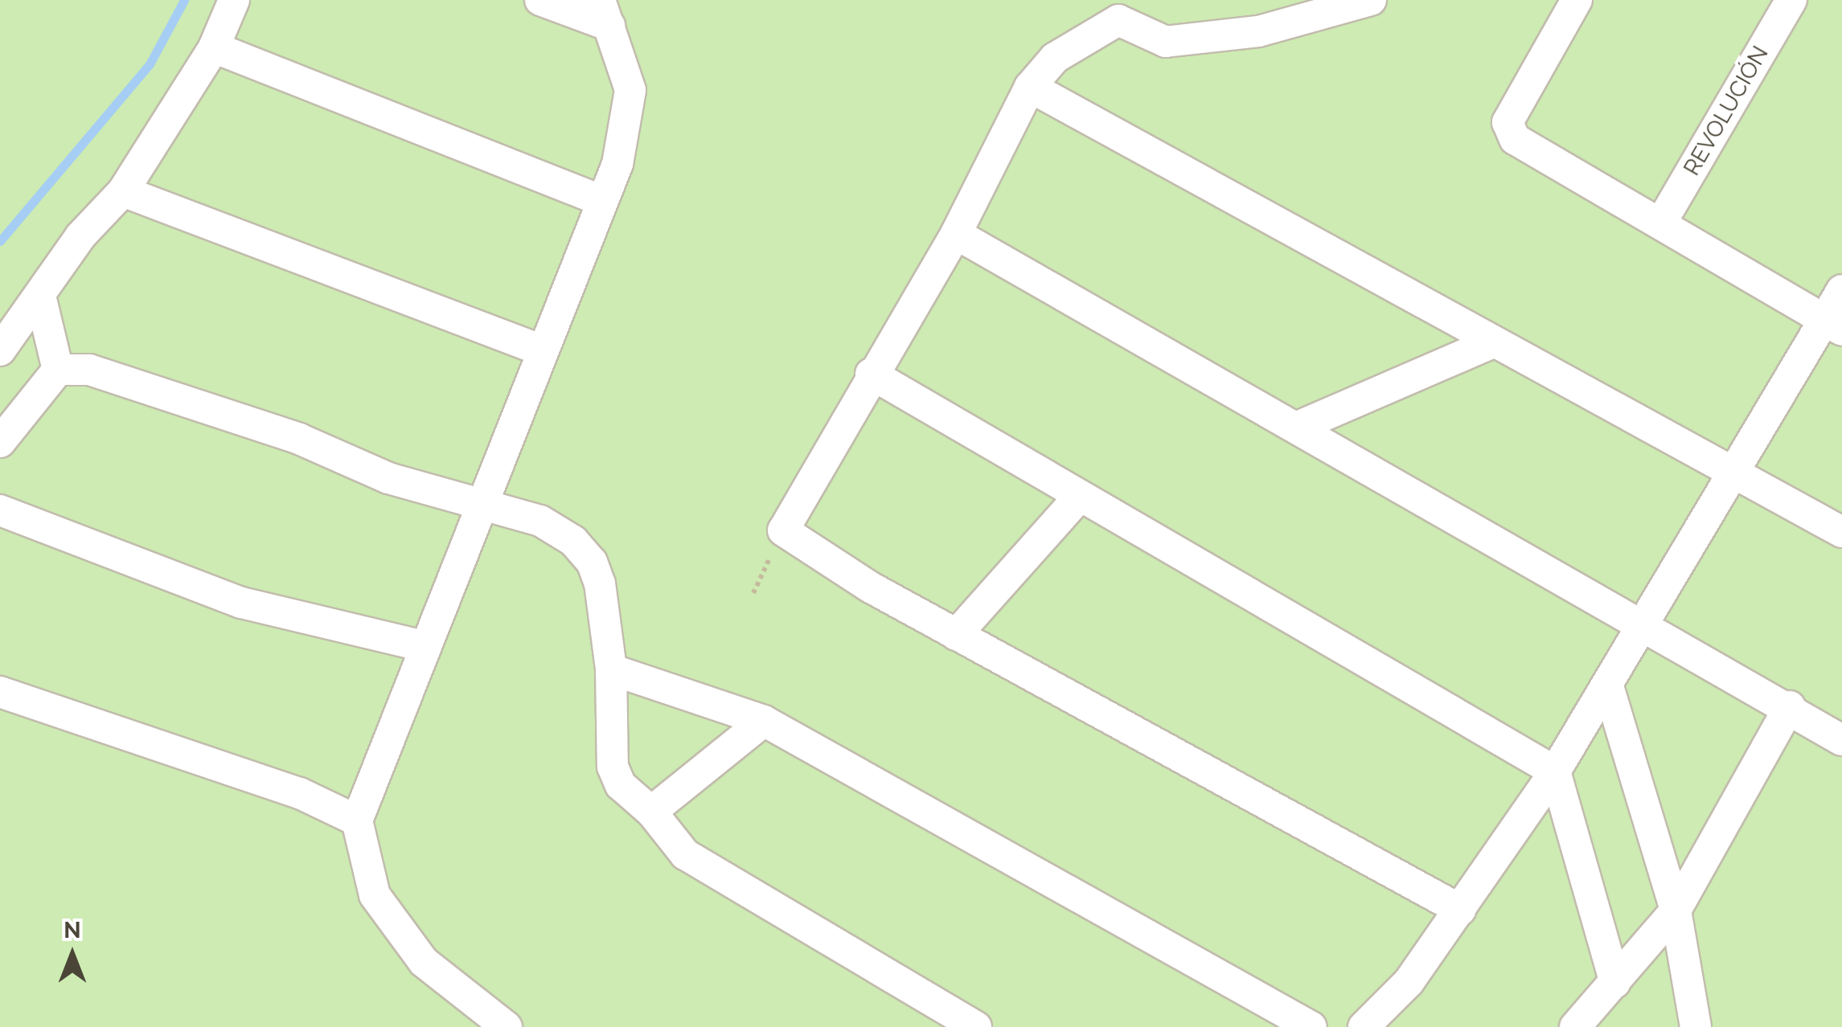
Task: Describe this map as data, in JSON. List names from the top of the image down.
{
  "streets": {
    "street": ["REVOLUCIÓN"]
  },
  "north": "top"
}
